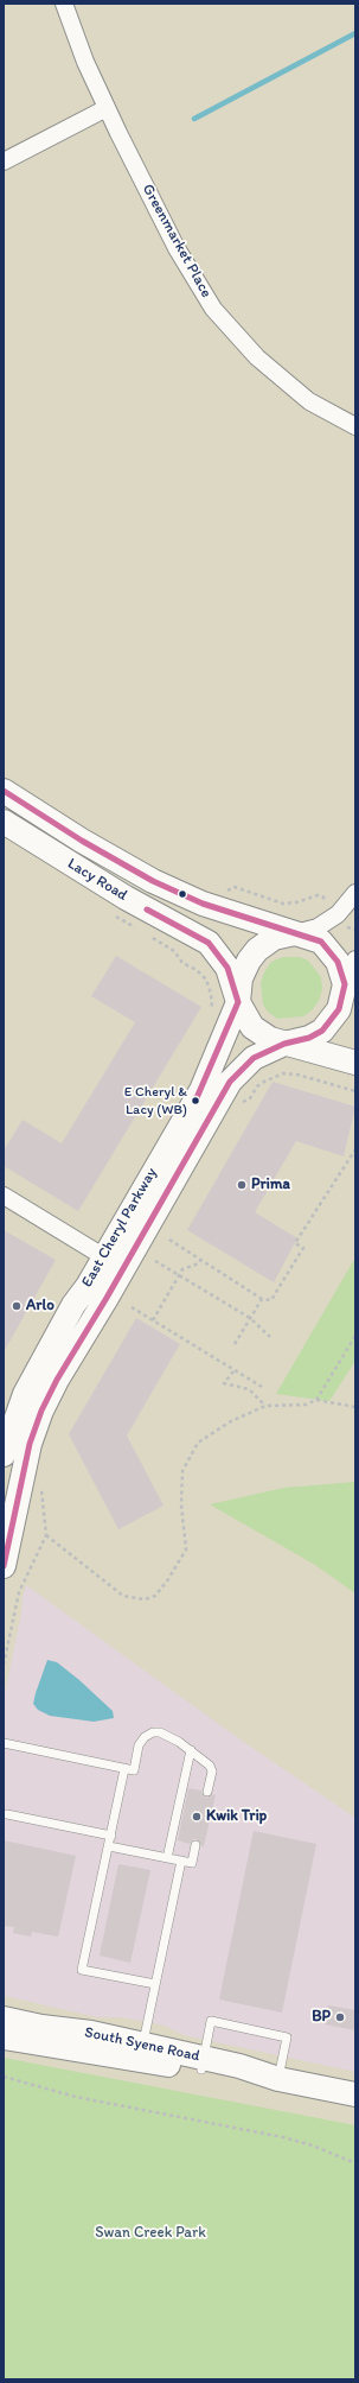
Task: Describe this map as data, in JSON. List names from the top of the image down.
{
  "streets": {
    "street": [
      "Greenmarket Place",
      "Lacy Road",
      "East Cheryl Parkway",
      "South Syene Road"
    ]
  },
  "crossings": [
    ["Lacy Road", "East Cheryl Parkway"]
  ],
  "parks": ["Swan Creek Park"],
  "places": [
    "E Cheryl & Lacy (WB)",
    "Prima",
    "Arlo",
    "Kwik Trip",
    "BP"
  ]
}
